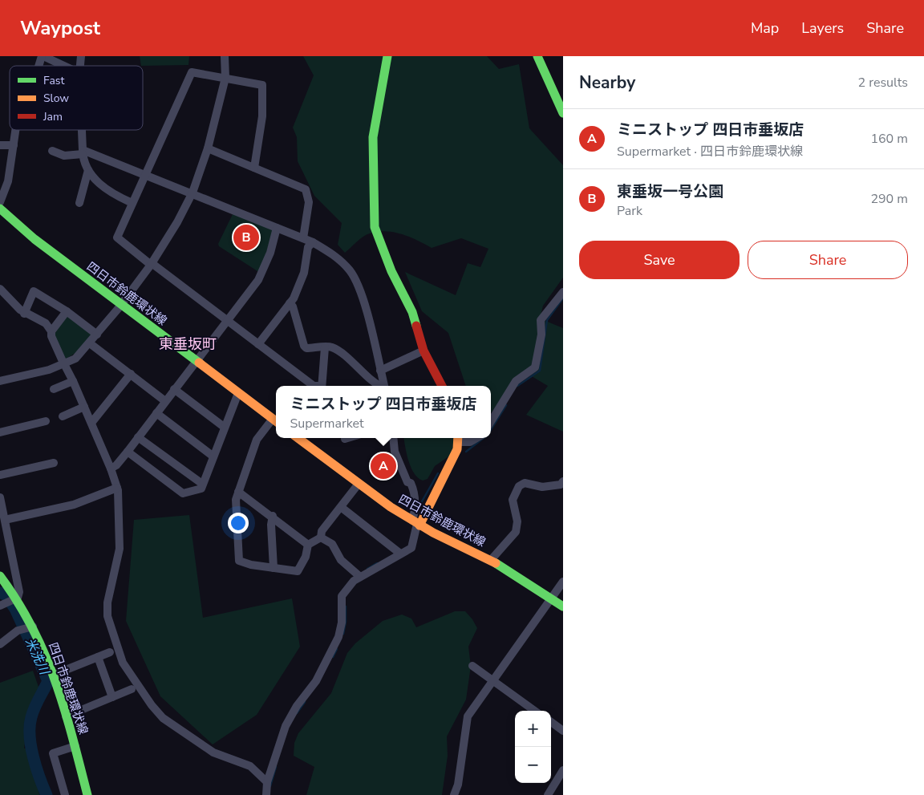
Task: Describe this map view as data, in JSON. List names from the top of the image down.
{
  "streets": {
    "main road": ["四日市鈴鹿環状線"]
  },
  "districts": ["東垂坂町"],
  "water": ["米洗川"],
  "legend": ["Fast", "Slow", "Jam"],
  "page": {
    "header": "Waypost",
    "nav": ["Map", "Layers", "Share"],
    "heading": ["Nearby", "2 results"],
    "list": [
      {
        "mark": "A",
        "name": "ミニストップ 四日市垂坂店",
        "note": "Supermarket · 四日市鈴鹿環状線",
        "value": "160 m"
      },
      {
        "mark": "B",
        "name": "東垂坂一号公園",
        "note": "Park",
        "value": "290 m"
      }
    ],
    "pins": ["B", "A"],
    "buttons": ["Save", "Share"],
    "popup": ["ミニストップ 四日市垂坂店", "Supermarket"],
    "map_buttons": ["+", "−"]
  }
}
